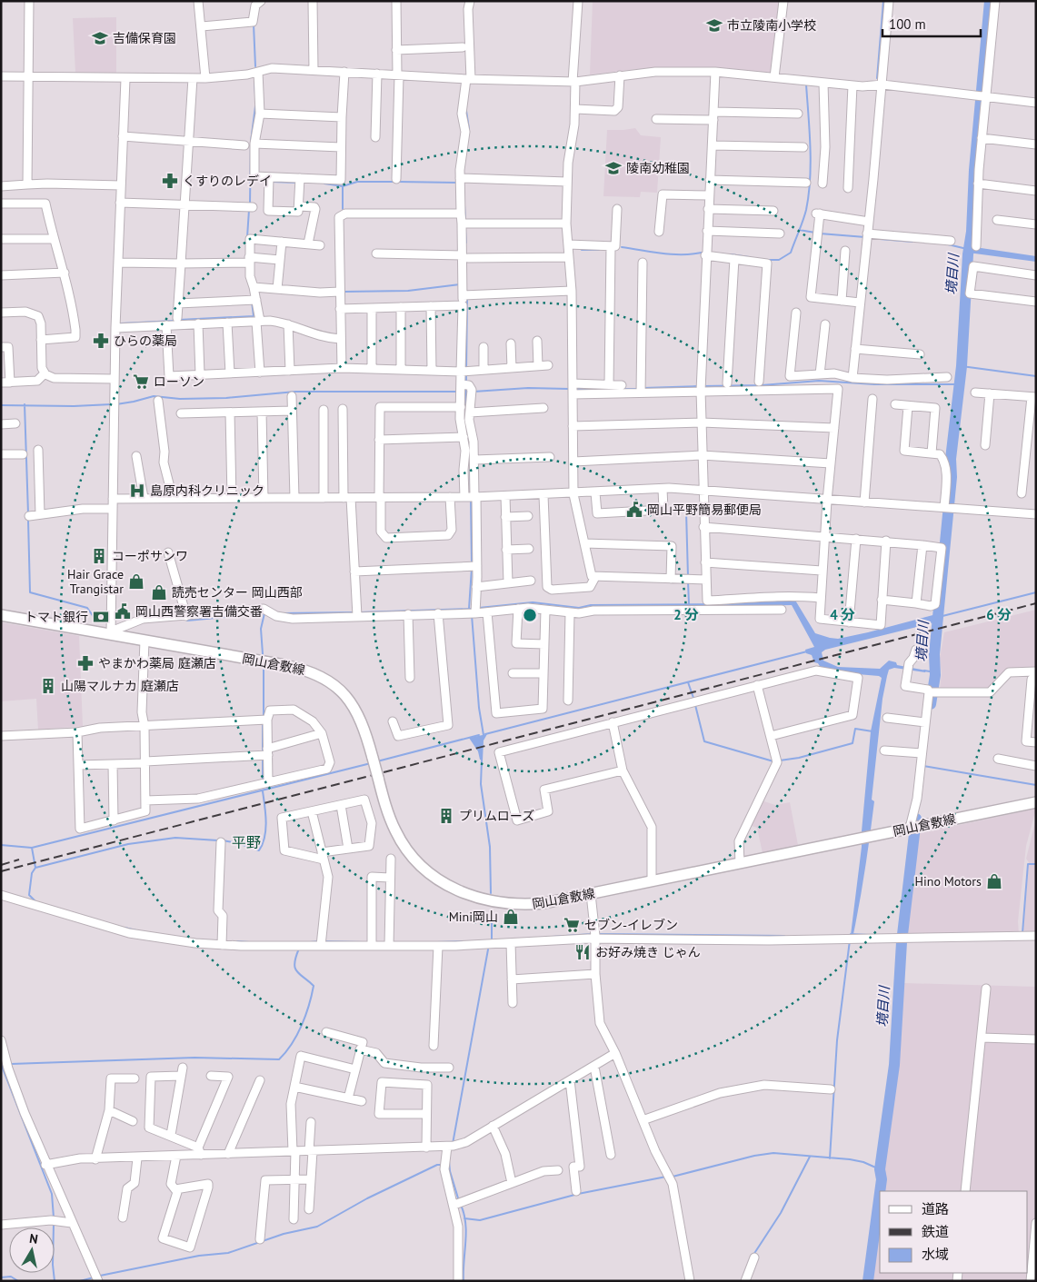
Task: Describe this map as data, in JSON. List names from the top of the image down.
{
  "streets": {
    "main road": ["岡山倉敷線"]
  },
  "districts": ["平野"],
  "water": ["境目川"],
  "places": {
    "school or university": ["市立陵南小学校", "吉備保育園", "陵南幼稚園"],
    "pharmacy": ["くすりのレデイ", "ひらの薬局", "やまかわ薬局 庭瀬店"],
    "supermarket": ["ローソン", "セブン-イレブン"],
    "hospital": ["島原内科クリニック"],
    "public building": ["岡山平野簡易郵便局", "岡山西警察署吉備交番"],
    "building": ["コーポサンワ", "山陽マルナカ 庭瀬店", "プリムローズ"],
    "shop": [
      "Hair Grace Trangistar",
      "読売センター 岡山西部",
      "Hino Motors",
      "Mini岡山"
    ],
    "bank": ["トマト銀行"],
    "restaurant": ["お好み焼き じゃん"]
  },
  "legend": ["道路", "鉄道", "水域"],
  "scale_bar": "100 m",
  "north": "top",
  "rings": ["2 分", "4 分", "6 分"]
}
